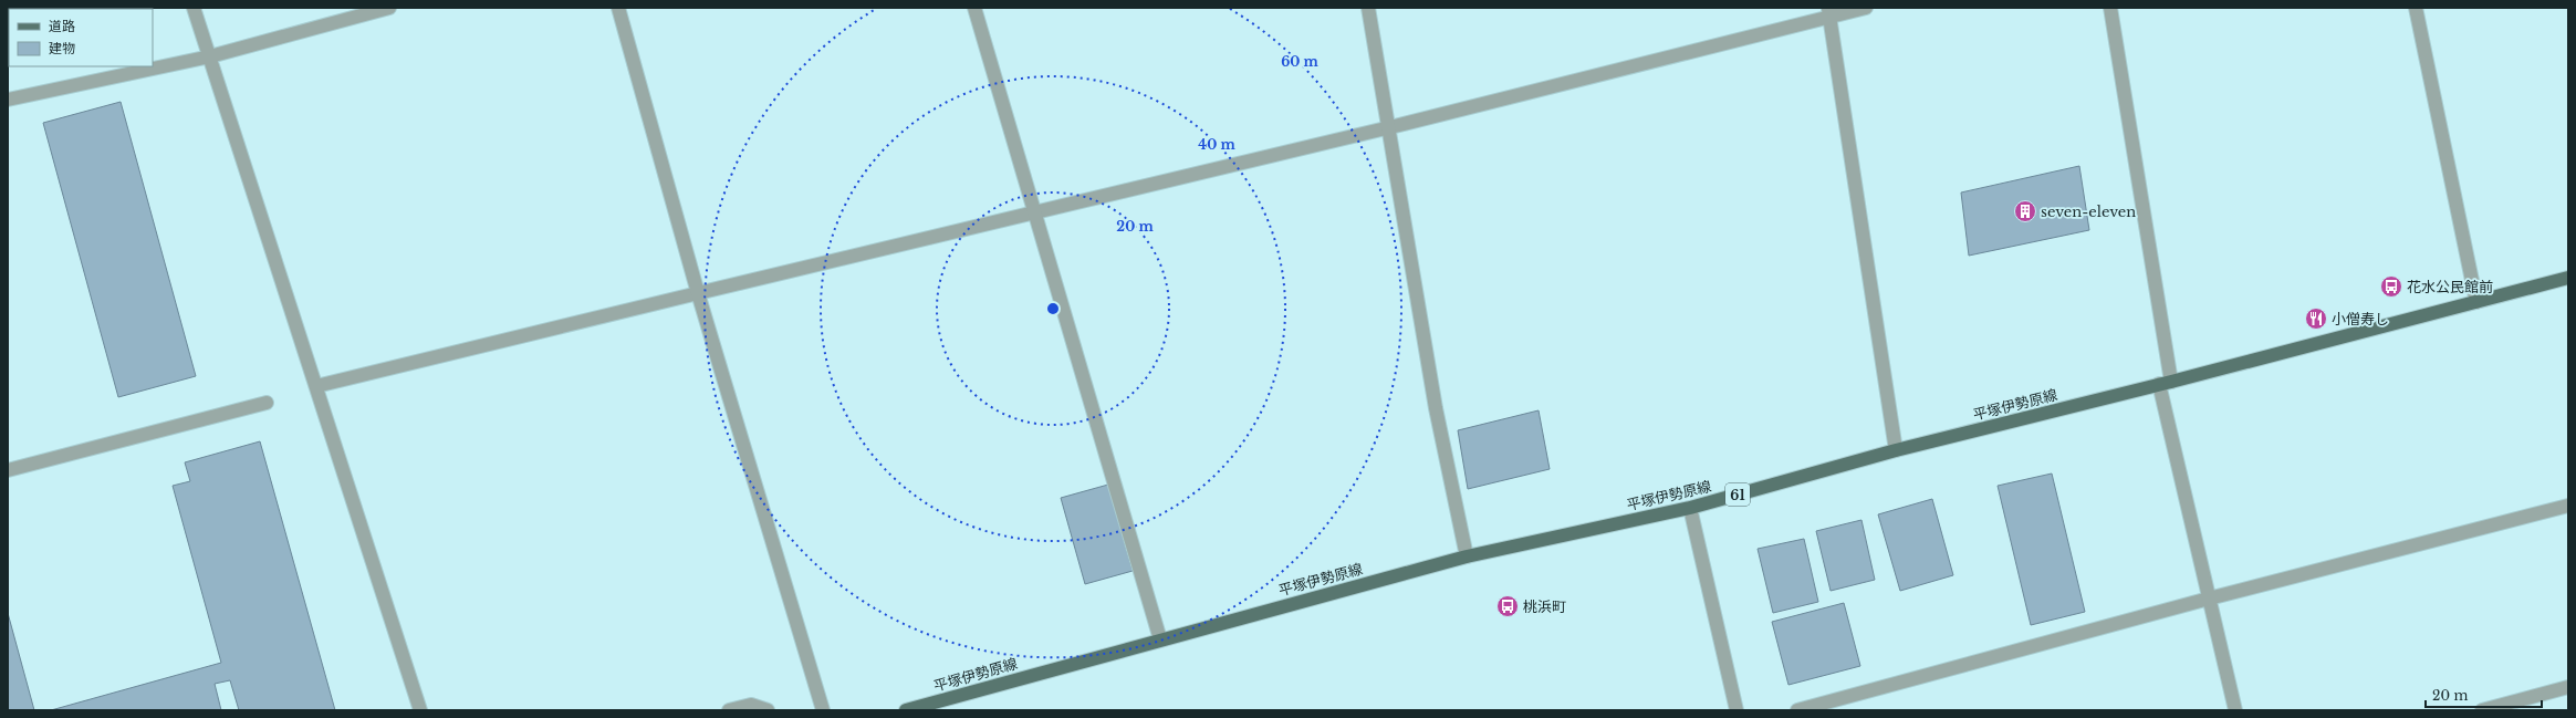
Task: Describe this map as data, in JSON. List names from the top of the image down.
{
  "streets": {
    "main road": ["平塚伊勢原線", "61"]
  },
  "places": {
    "building": ["seven-eleven"],
    "bus stop": ["花水公民館前", "桃浜町"],
    "restaurant": ["小僧寿し"]
  },
  "legend": ["道路", "建物"],
  "scale_bar": "20 m",
  "rings": ["60 m", "40 m", "20 m"]
}
